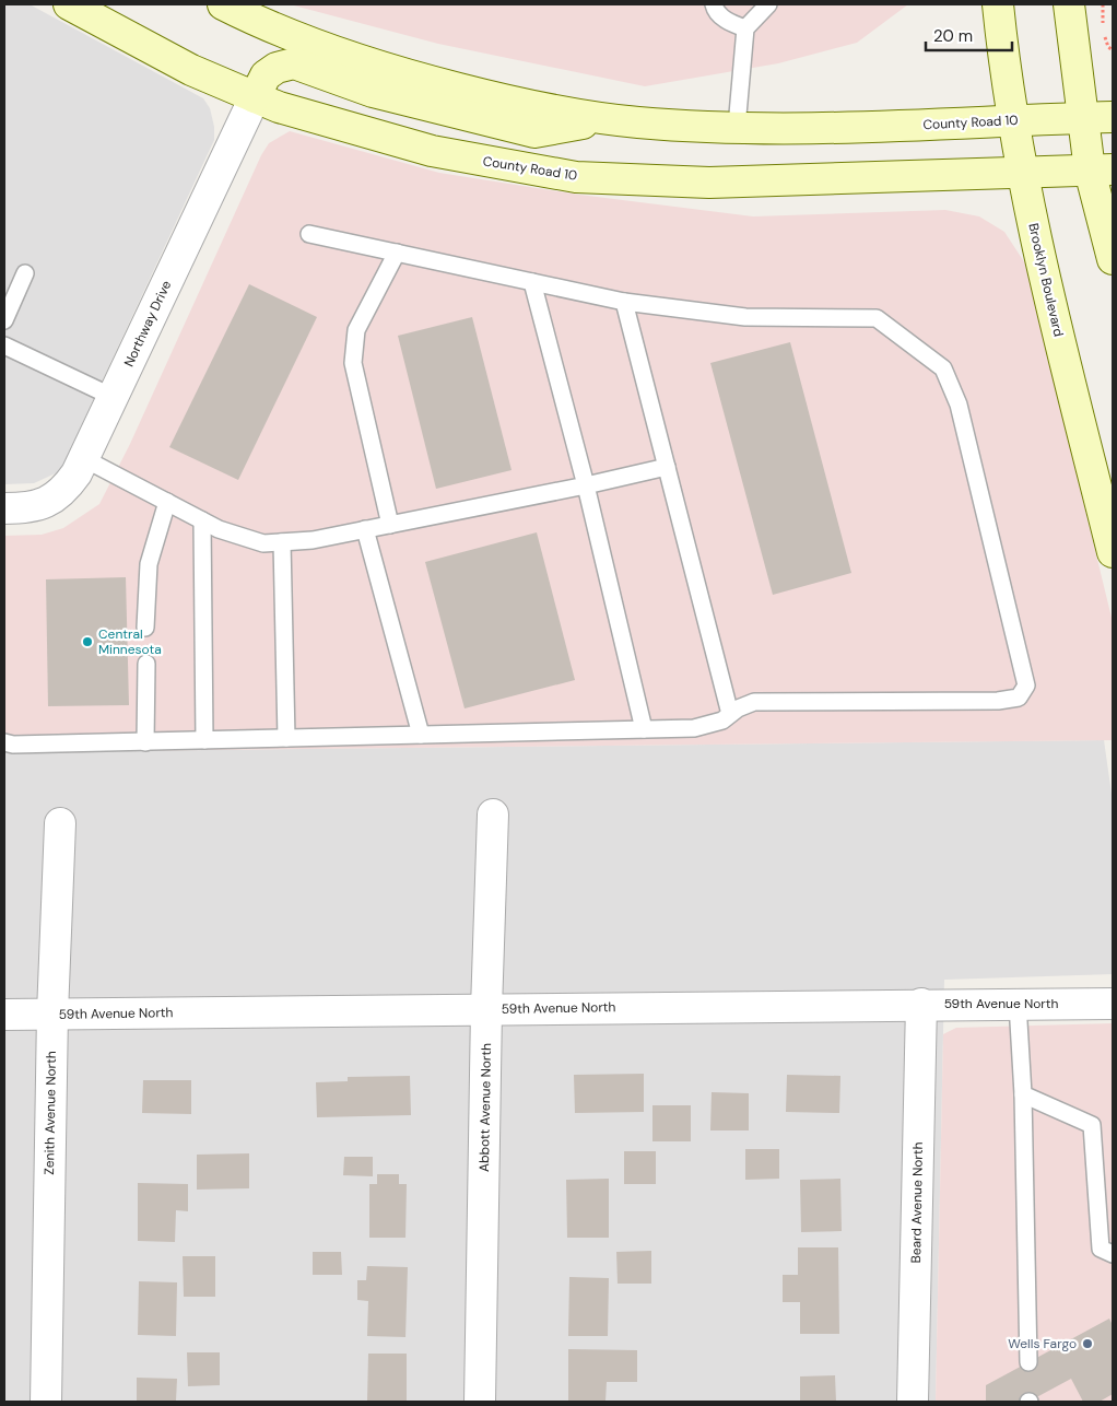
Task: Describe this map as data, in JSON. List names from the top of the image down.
{
  "streets": {
    "main road": ["County Road 10", "Brooklyn Boulevard"],
    "street": [
      "Northway Drive",
      "59th Avenue North",
      "Abbott Avenue North",
      "Zenith Avenue North",
      "Beard Avenue North"
    ]
  },
  "crossings": [
    ["County Road 10", "Brooklyn Boulevard"],
    ["County Road 10", "Northway Drive"],
    ["59th Avenue North", "Abbott Avenue North"],
    ["59th Avenue North", "Zenith Avenue North"],
    ["59th Avenue North", "Beard Avenue North"]
  ],
  "places": ["Central Minnesota", "Wells Fargo"],
  "scale_bar": "20 m"
}
